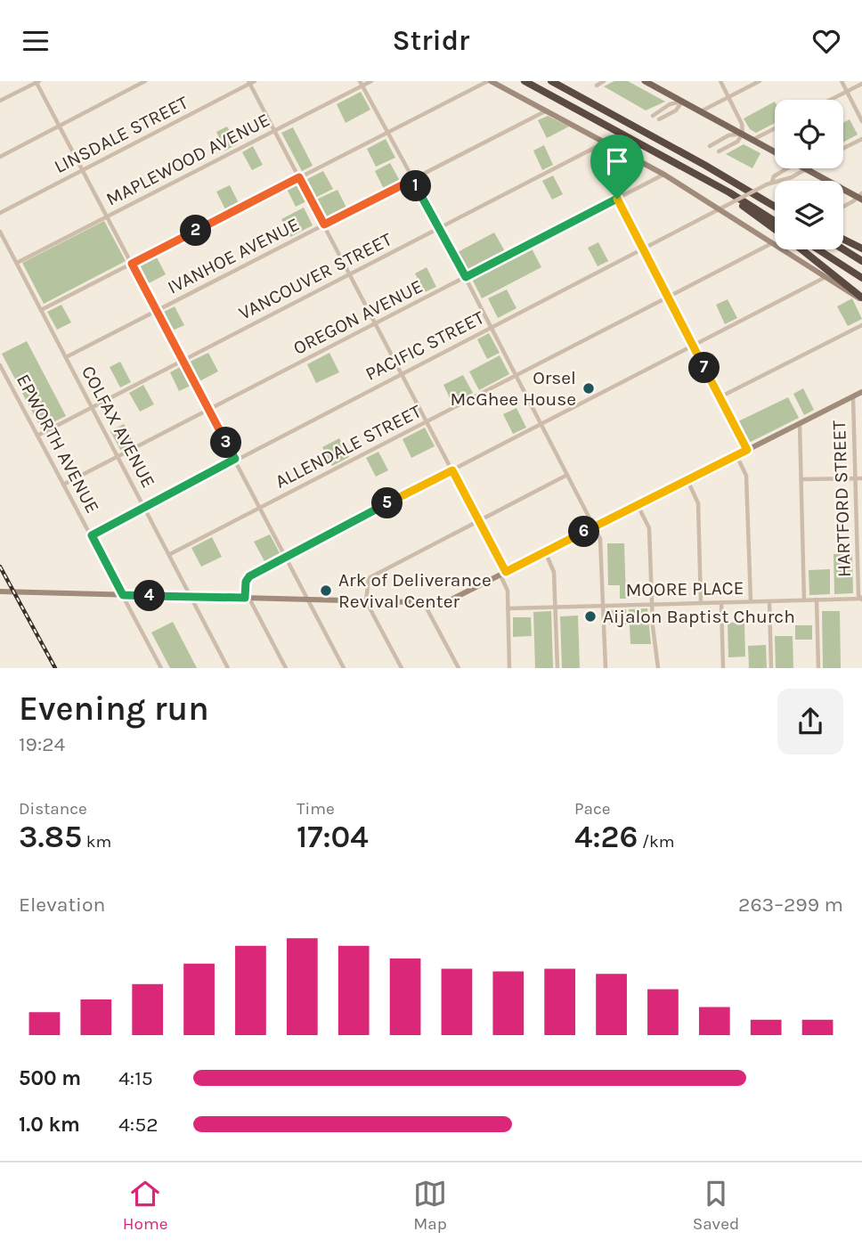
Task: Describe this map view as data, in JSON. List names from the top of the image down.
{
  "streets": {
    "street": [
      "LINSDALE STREET",
      "MAPLEWOOD AVENUE",
      "IVANHOE AVENUE",
      "VANCOUVER STREET",
      "OREGON AVENUE",
      "PACIFIC STREET",
      "COLFAX AVENUE",
      "EPWORTH AVENUE",
      "ALLENDALE STREET",
      "HARTFORD STREET",
      "MOORE PLACE"
    ]
  },
  "crossings": [
    ["MAPLEWOOD AVENUE", "COLFAX AVENUE"],
    ["IVANHOE AVENUE", "COLFAX AVENUE"],
    ["VANCOUVER STREET", "COLFAX AVENUE"],
    ["VANCOUVER STREET", "EPWORTH AVENUE"],
    ["OREGON AVENUE", "COLFAX AVENUE"],
    ["OREGON AVENUE", "EPWORTH AVENUE"],
    ["PACIFIC STREET", "COLFAX AVENUE"],
    ["PACIFIC STREET", "EPWORTH AVENUE"],
    ["COLFAX AVENUE", "ALLENDALE STREET"],
    ["HARTFORD STREET", "MOORE PLACE"]
  ],
  "places": ["Orsel McGhee House", "Ark of Deliverance Revival Center", "Aijalon Baptist Church"],
  "page": {
    "header": "Stridr",
    "pins": [
      "1",
      "2",
      "7",
      "3",
      "5",
      "6",
      "4"
    ],
    "heading": ["Evening run", "19:24"],
    "stats": [
      ["Distance", "3.85 km"],
      ["Time", "17:04"],
      ["Pace", "4:26 /km"]
    ],
    "chart": ["Elevation", "263–299 m"],
    "list": [
      {
        "name": "500 m",
        "note": "4:15"
      },
      {
        "name": "1.0 km",
        "note": "4:52"
      }
    ],
    "tabs": ["Home", "Map", "Saved"]
  }
}
